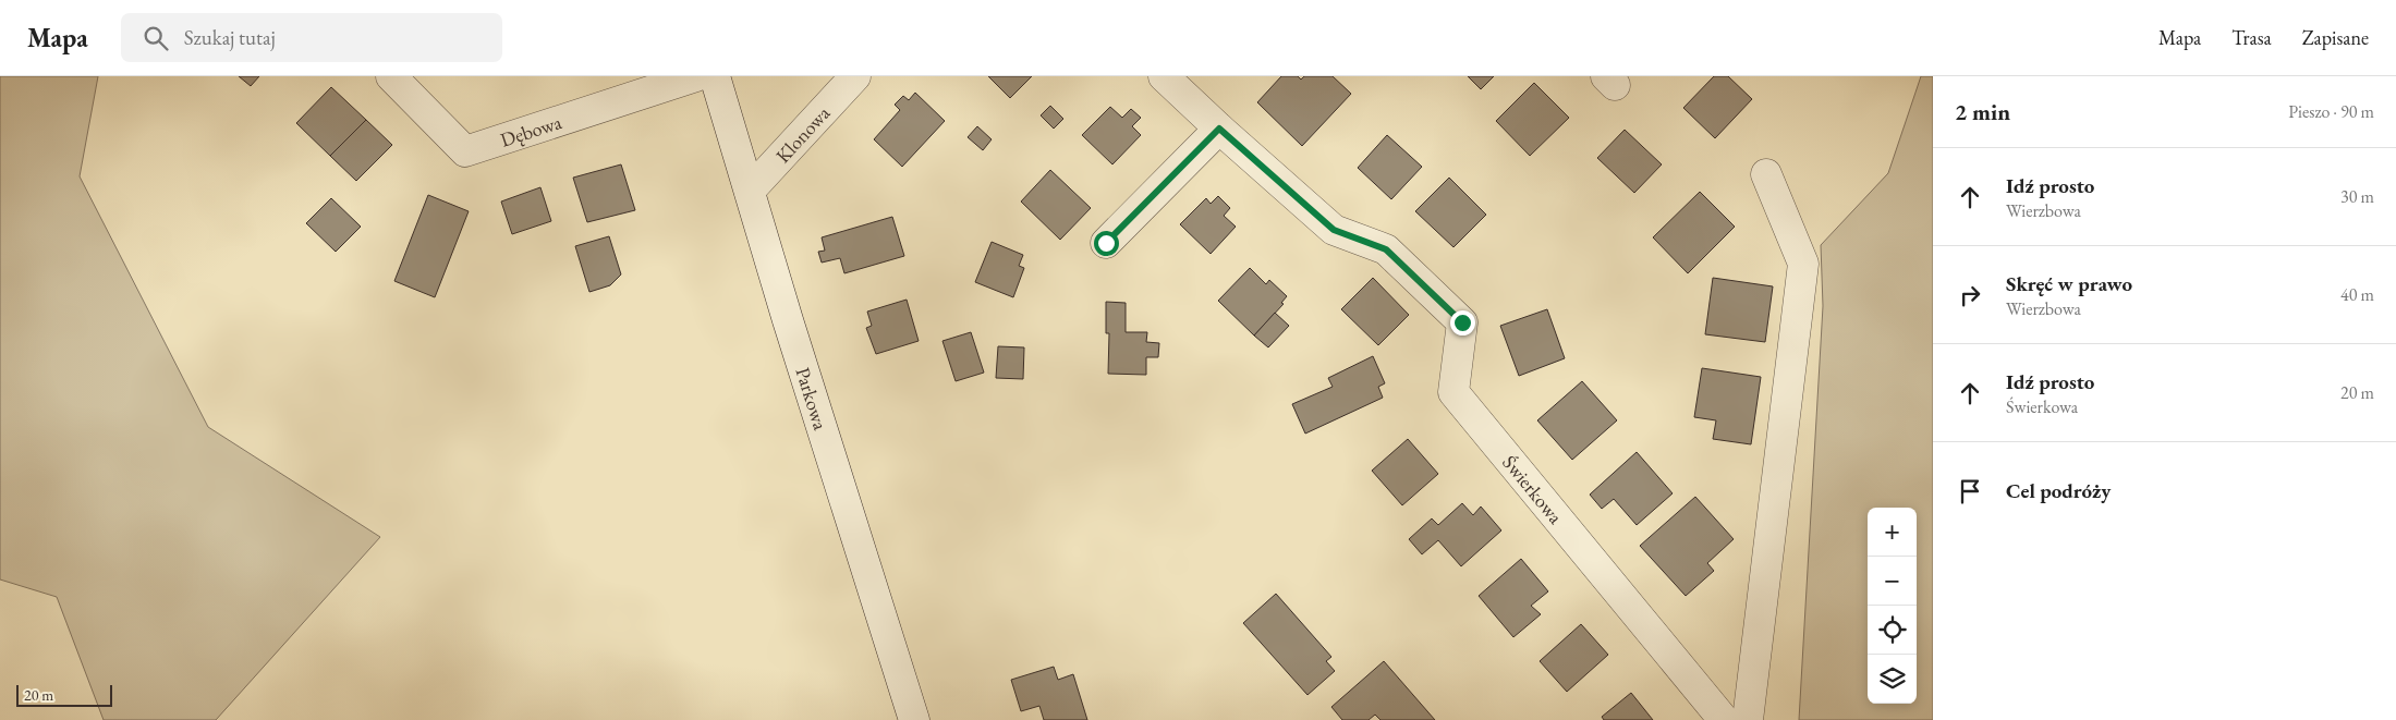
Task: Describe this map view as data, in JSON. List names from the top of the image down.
{
  "streets": {
    "street": [
      "Dębowa",
      "Klonowa",
      "Parkowa",
      "Świerkowa"
    ]
  },
  "crossings": [
    ["Klonowa", "Parkowa"]
  ],
  "scale_bar": "20 m",
  "page": {
    "header": "Mapa",
    "search": "Szukaj tutaj",
    "nav": ["Mapa", "Trasa", "Zapisane"],
    "heading": ["2 min", "Pieszo · 90 m"],
    "list": [
      ["Idź prosto", "Wierzbowa", "30 m"],
      ["Skręć w prawo", "Wierzbowa", "40 m"],
      ["Idź prosto", "Świerkowa", "20 m"],
      "Cel podróży"
    ],
    "map_buttons": ["+", "−"],
    "scale": "20 m"
  }
}
